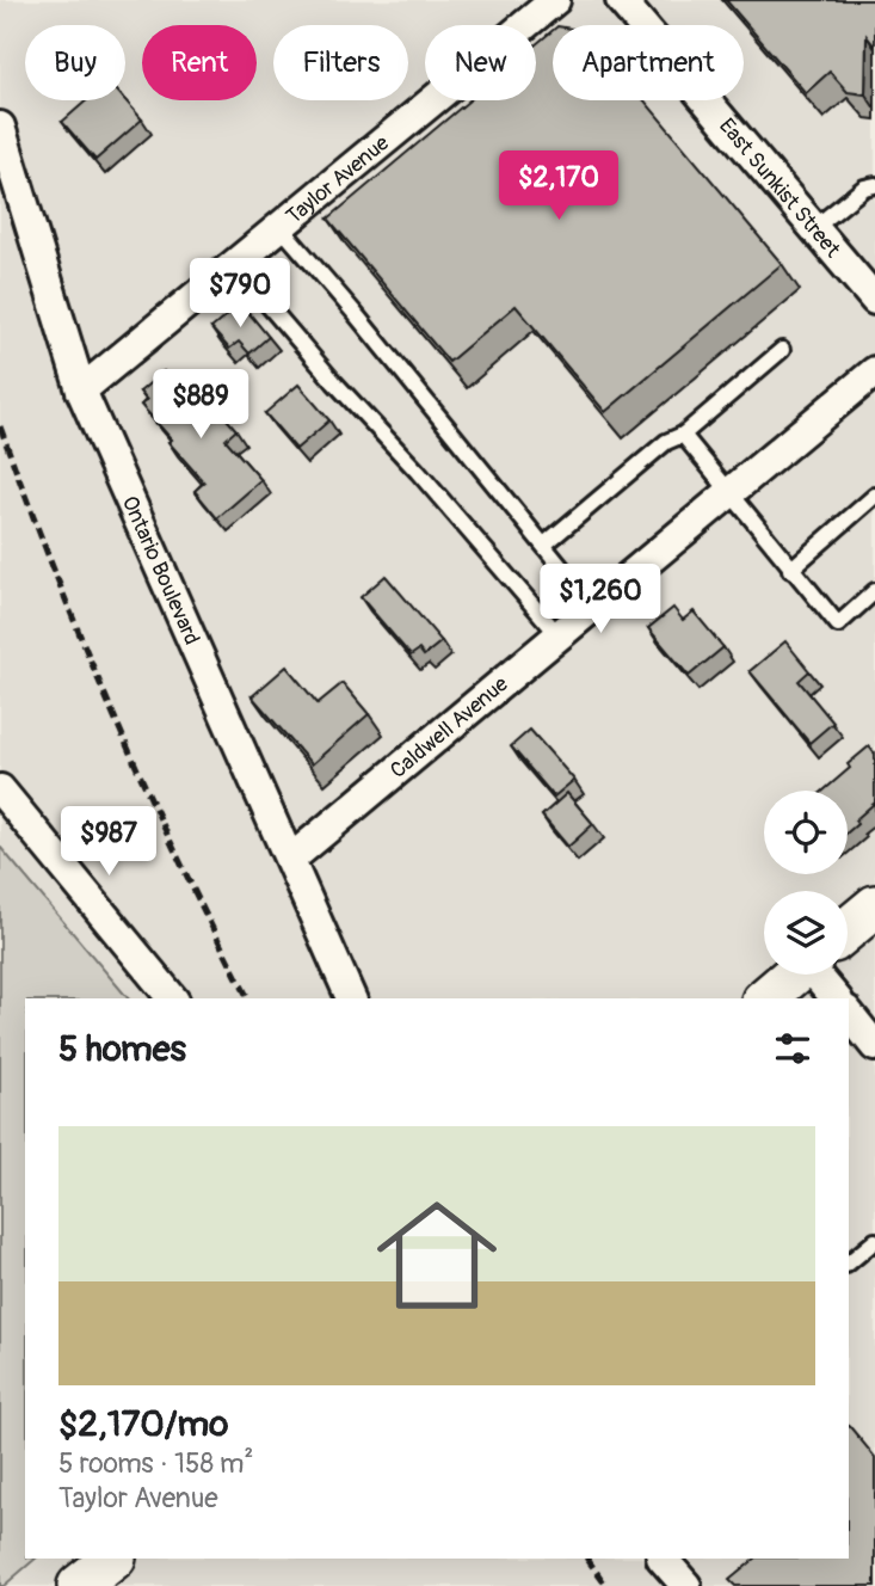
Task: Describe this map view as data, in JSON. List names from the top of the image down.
{
  "streets": {
    "street": [
      "Taylor Avenue",
      "East Sunkist Street",
      "Ontario Boulevard",
      "Caldwell Avenue"
    ]
  },
  "crossings": [
    ["Taylor Avenue", "Ontario Boulevard"],
    ["Ontario Boulevard", "Caldwell Avenue"]
  ],
  "page": {
    "chip": [
      "Buy",
      "Rent",
      "Filters",
      "New",
      "Apartment"
    ],
    "price": [
      "$2,170",
      "$790",
      "$889",
      "$1,260",
      "$987"
    ],
    "heading": "5 homes",
    "list": [
      {
        "name": "$2,170/mo",
        "note": "5 rooms · 158 m² · Taylor Avenue"
      }
    ]
  }
}
